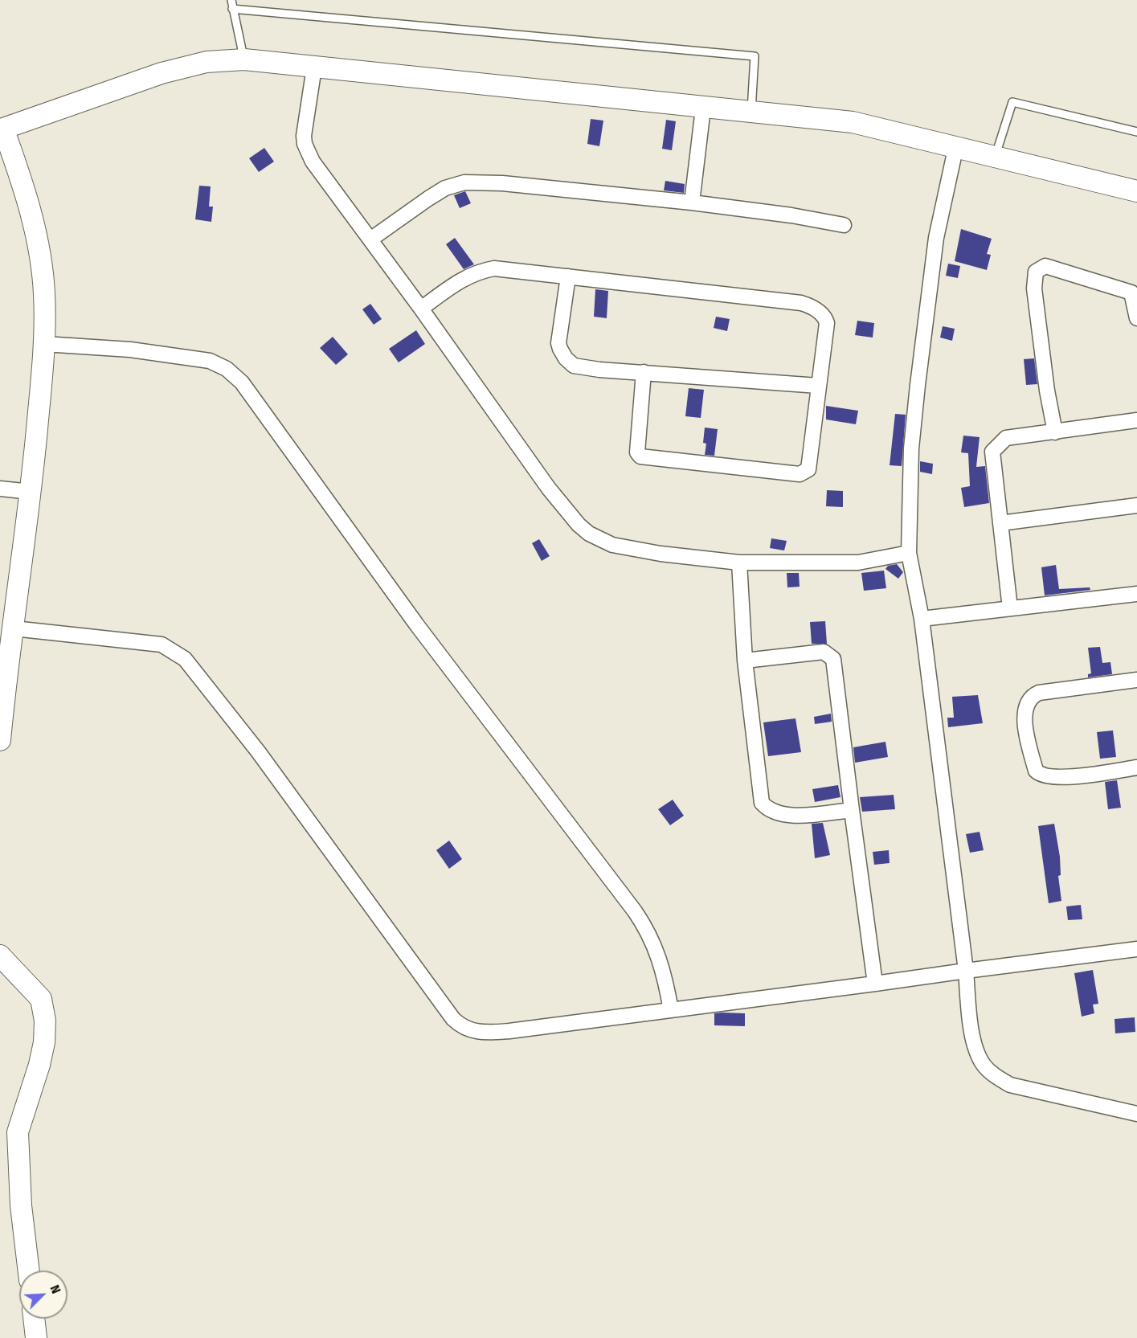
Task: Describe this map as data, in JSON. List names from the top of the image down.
{
  "north": "top right"
}
